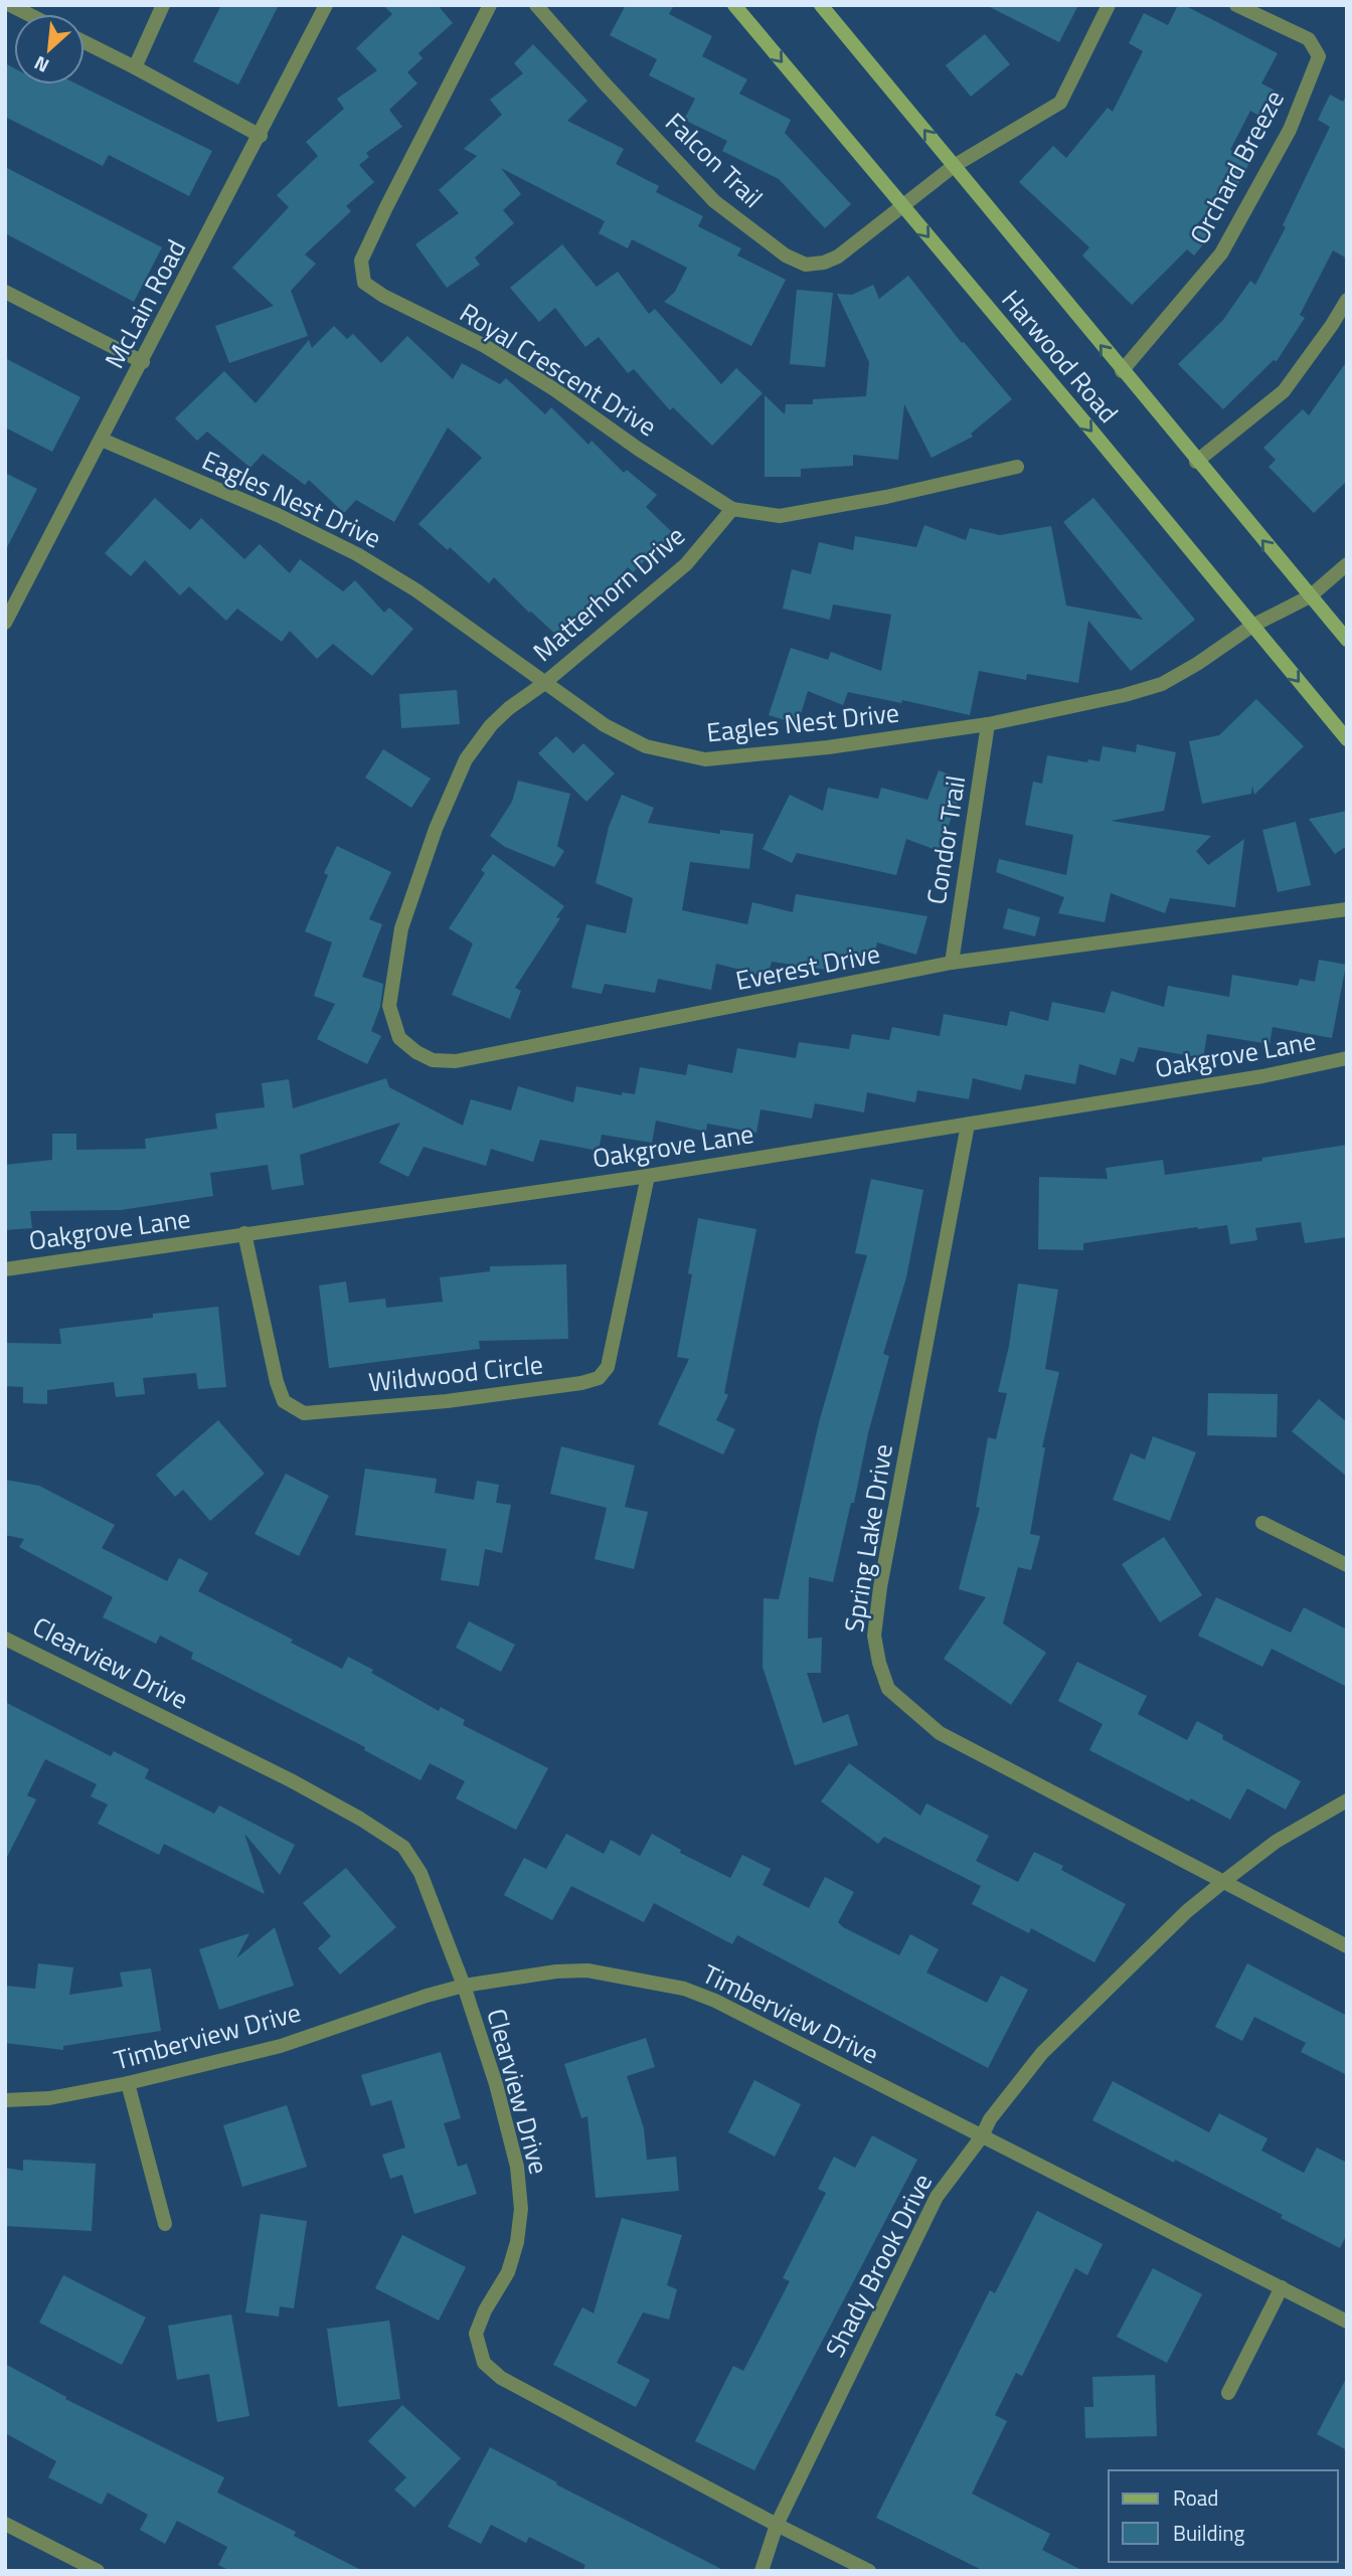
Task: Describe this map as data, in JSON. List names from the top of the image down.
{
  "streets": {
    "main road": ["Harwood Road"],
    "street": [
      "Falcon Trail",
      "Orchard Breeze",
      "McLain Road",
      "Royal Crescent Drive",
      "Eagles Nest Drive",
      "Matterhorn Drive",
      "Condor Trail",
      "Everest Drive",
      "Oakgrove Lane",
      "Wildwood Circle",
      "Spring Lake Drive",
      "Clearview Drive",
      "Timberview Drive",
      "Shady Brook Drive"
    ]
  },
  "crossings": [
    ["Falcon Trail", "Harwood Road"],
    ["Orchard Breeze", "Harwood Road"],
    ["McLain Road", "Eagles Nest Drive"],
    ["Harwood Road", "Eagles Nest Drive"],
    ["Royal Crescent Drive", "Matterhorn Drive"],
    ["Eagles Nest Drive", "Matterhorn Drive"],
    ["Eagles Nest Drive", "Condor Trail"],
    ["Matterhorn Drive", "Everest Drive"],
    ["Condor Trail", "Everest Drive"],
    ["Oakgrove Lane", "Wildwood Circle"],
    ["Oakgrove Lane", "Spring Lake Drive"],
    ["Spring Lake Drive", "Shady Brook Drive"],
    ["Clearview Drive", "Timberview Drive"],
    ["Clearview Drive", "Shady Brook Drive"],
    ["Timberview Drive", "Shady Brook Drive"]
  ],
  "legend": ["Road", "Building"],
  "north": "bottom left"
}
